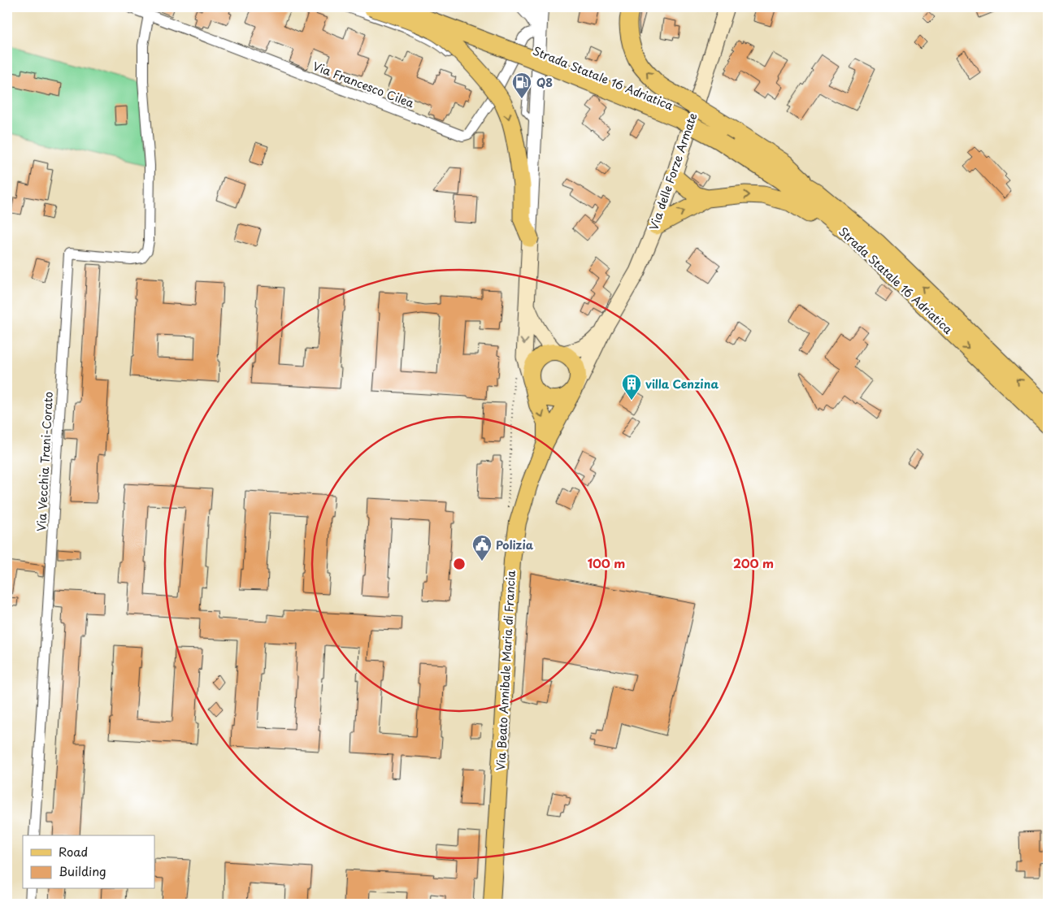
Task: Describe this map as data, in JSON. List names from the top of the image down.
{
  "streets": {
    "highway": ["Strada Statale 16 Adriatica"],
    "main road": ["Via delle Forze Armate", "Via Beato Annibale Maria di Francia"],
    "street": ["Via Francesco Cilea", "Via Vecchia Trani-Corato"]
  },
  "crossings": [
    ["Via Francesco Cilea", "Via Vecchia Trani-Corato"],
    ["Via delle Forze Armate", "Via Beato Annibale Maria di Francia"]
  ],
  "places": {
    "fuel station": ["Q8"],
    "building": ["villa Cenzina"],
    "public building": ["Polizia"]
  },
  "legend": ["Road", "Building"],
  "rings": ["100 m", "200 m"]
}
